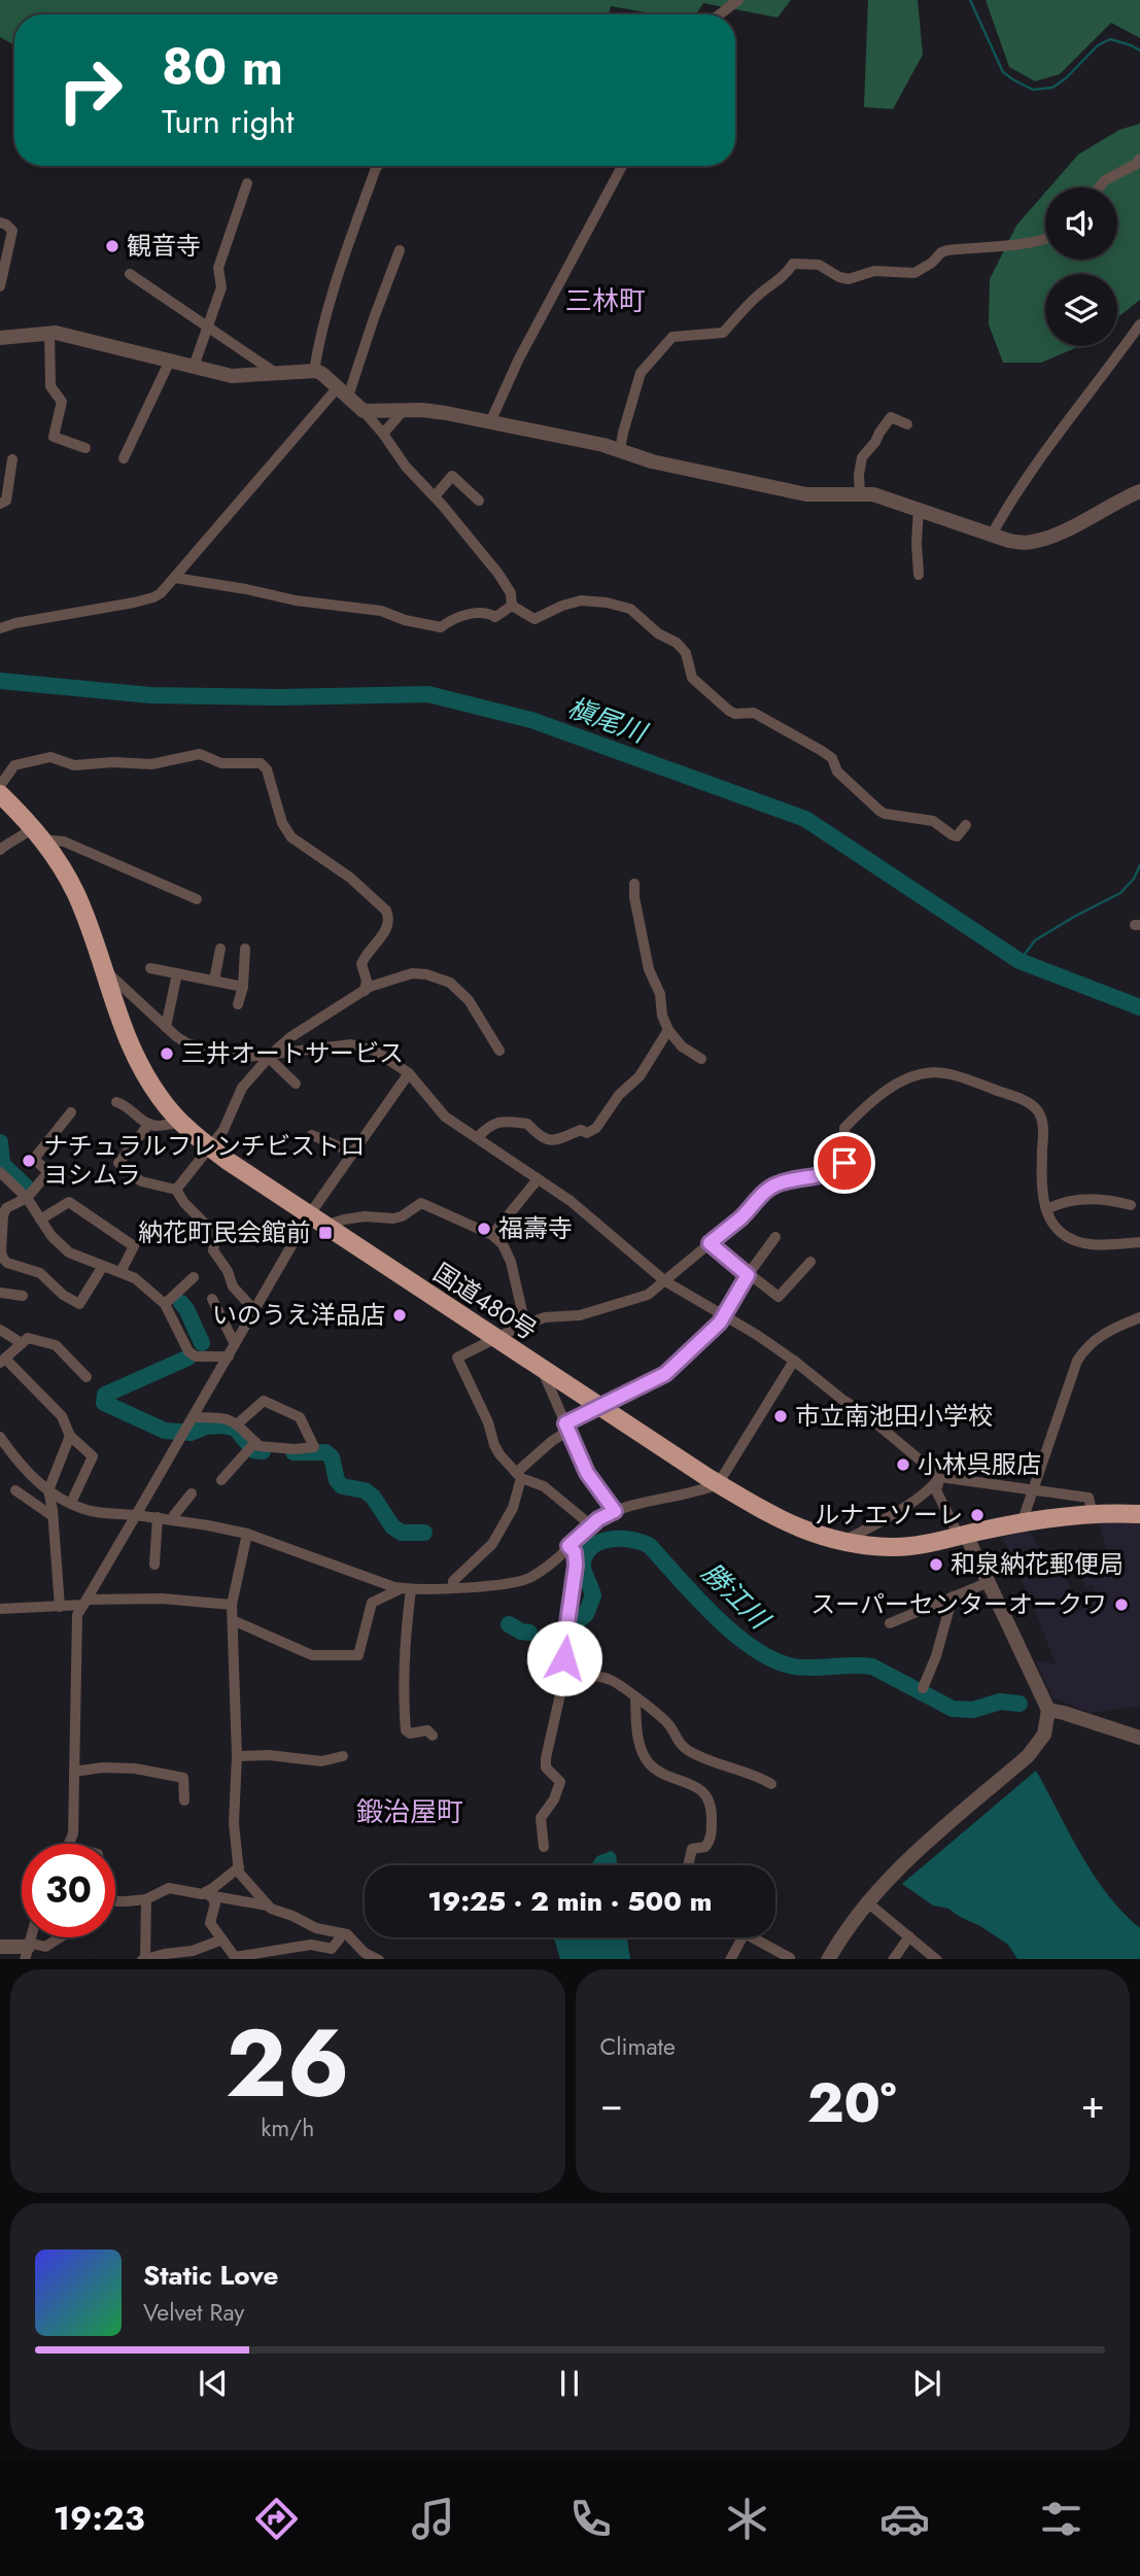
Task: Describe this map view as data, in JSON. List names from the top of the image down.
{
  "streets": {
    "highway": ["国道480号"]
  },
  "districts": ["三林町", "鍛治屋町"],
  "water": ["槇尾川", "勝江川"],
  "places": {
    "other": [
      "観音寺",
      "三井オートサービス",
      "ナチュラルフレンチビストロ ヨシムラ",
      "福壽寺",
      "いのうえ洋品店",
      "市立南池田小学校",
      "小林呉服店",
      "ルナエソーレ",
      "和泉納花郵便局",
      "スーパーセンターオークワ"
    ],
    "transit": ["納花町民会館前"]
  },
  "page": {
    "turn": ["80 m", "Turn right"],
    "limit": "30",
    "trip": "19:25 · 2 min · 500 m",
    "tile": [
      ["26", "km/h"],
      "Climate"
    ],
    "heat": ["−", "20°", "+"],
    "song": ["Static Love", "Velvet Ray"],
    "tabs": "19:23"
  }
}
